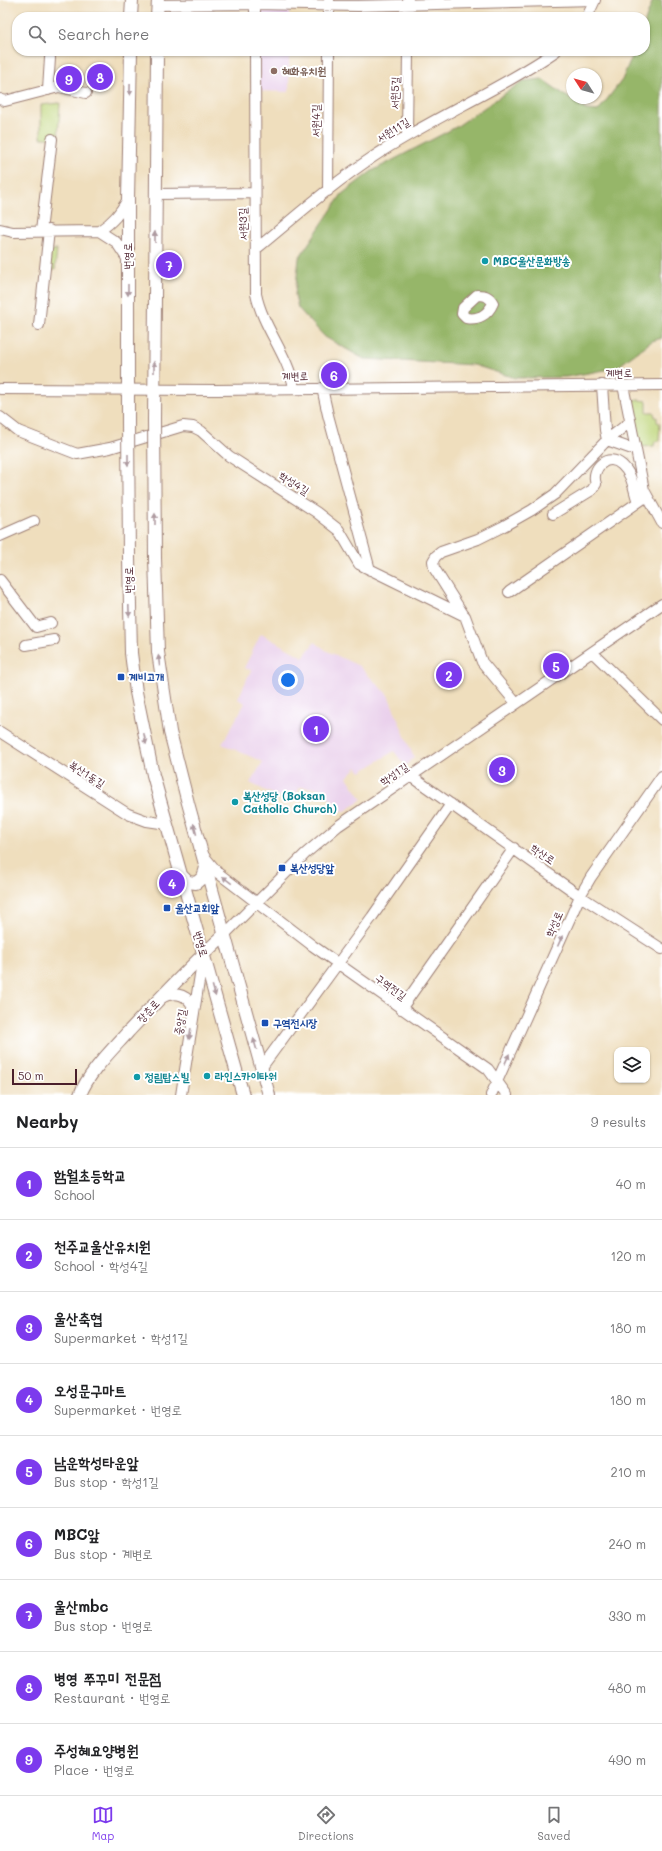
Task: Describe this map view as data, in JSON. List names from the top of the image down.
{
  "streets": {
    "main road": ["번영로", "장춘로"],
    "street": [
      "서원5길",
      "서원4길",
      "서원11길",
      "서원3길",
      "계변로",
      "학성4길",
      "복산1동길",
      "학성1길",
      "학산로",
      "학성로",
      "구역전길",
      "중앙길"
    ]
  },
  "crossings": [
    ["서원5길", "서원11길"],
    ["서원4길", "서원11길"],
    ["서원11길", "서원3길"],
    ["서원3길", "계변로"],
    ["번영로", "계변로"],
    ["번영로", "복산1동길"],
    ["번영로", "장춘로"],
    ["번영로", "중앙길"],
    ["학성1길", "학산로"],
    ["학성1길", "구역전길"],
    ["학성1길", "장춘로"],
    ["학산로", "학성로"],
    ["학성로", "구역전길"],
    ["장춘로", "중앙길"]
  ],
  "one_way": ["학성로", "중앙길"],
  "places": {
    "other": [
      "혜화유치원",
      "MBC울산문화방송",
      "복산성당 (Boksan Catholic Church)",
      "라인스카이타워",
      "정림탑스빌"
    ],
    "transit": [
      "계비고개",
      "복산성당앞",
      "울산교회앞",
      "구역전시장"
    ]
  },
  "scale_bar": "50 m",
  "north": "top left",
  "page": {
    "search": "Search here",
    "pins": [
      "8",
      "9",
      "7",
      "6",
      "5",
      "2",
      "1",
      "3",
      "4"
    ],
    "scale": "50 m",
    "heading": ["Nearby", "9 results"],
    "list": [
      {
        "mark": "1",
        "name": "함월초등학교",
        "note": "School",
        "value": "40 m"
      },
      {
        "mark": "2",
        "name": "천주교울산유치원",
        "note": "School · 학성4길",
        "value": "120 m"
      },
      {
        "mark": "3",
        "name": "울산축협",
        "note": "Supermarket · 학성1길",
        "value": "180 m"
      },
      {
        "mark": "4",
        "name": "오성문구마트",
        "note": "Supermarket · 번영로",
        "value": "180 m"
      },
      {
        "mark": "5",
        "name": "남운학성타운앞",
        "note": "Bus stop · 학성1길",
        "value": "210 m"
      },
      {
        "mark": "6",
        "name": "MBC앞",
        "note": "Bus stop · 계변로",
        "value": "240 m"
      },
      {
        "mark": "7",
        "name": "울산mbc",
        "note": "Bus stop · 번영로",
        "value": "330 m"
      },
      {
        "mark": "8",
        "name": "병영 쭈꾸미 전문점",
        "note": "Restaurant · 번영로",
        "value": "480 m"
      },
      {
        "mark": "9",
        "name": "주성혜요양병원",
        "note": "Place · 번영로",
        "value": "490 m"
      }
    ],
    "nav": ["Map", "Directions", "Saved"]
  }
}
